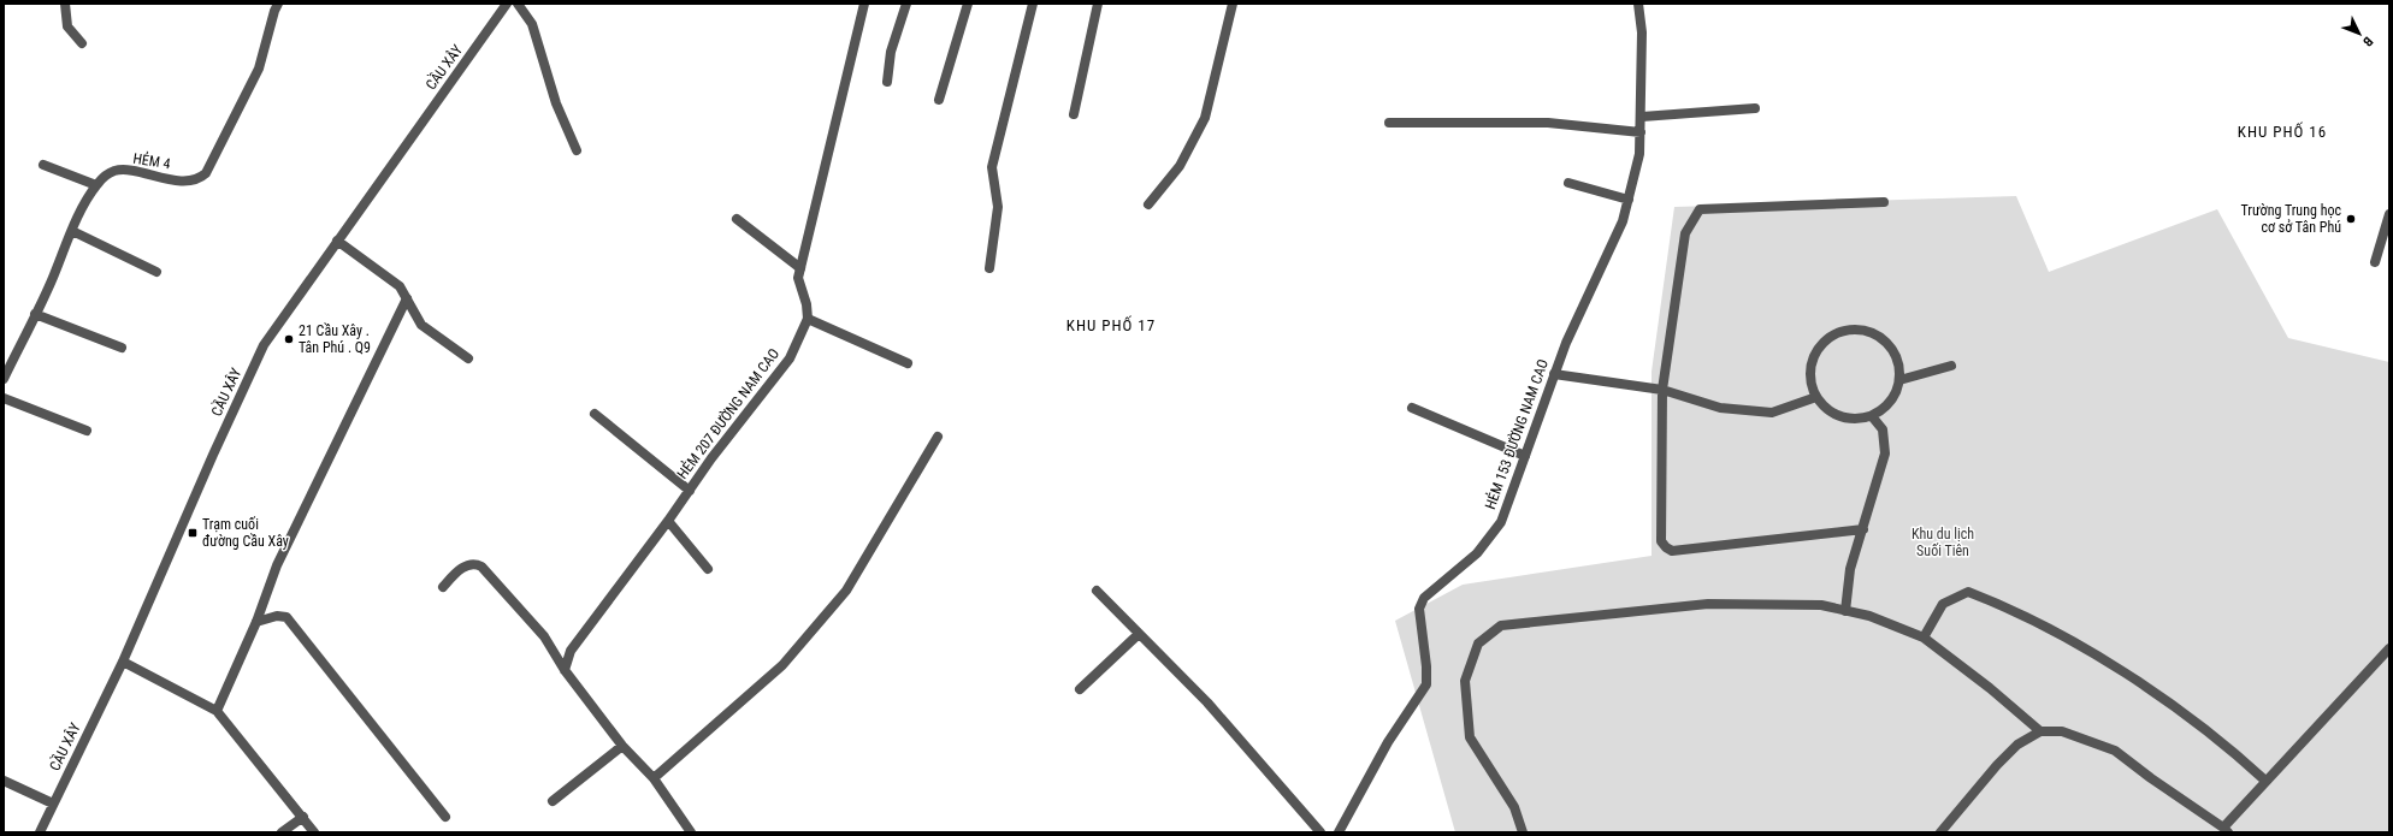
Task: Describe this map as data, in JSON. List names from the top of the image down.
{
  "streets": {
    "street": [
      "CẦU XÂY",
      "HẺM 4",
      "HẺM 207 ĐƯỜNG NAM CAO",
      "HẺM 153 ĐƯỜNG NAM CAO"
    ]
  },
  "districts": ["KHU PHỐ 16", "KHU PHỐ 17"],
  "parks": ["Khu du lịch Suối Tiên"],
  "places": {
    "other": ["Trường Trung học cơ sở Tân Phú", "21 Cầu Xây . Tân Phú . Q9"],
    "transit": ["Trạm cuối đường Cầu Xây"]
  },
  "north": "bottom right"
}
